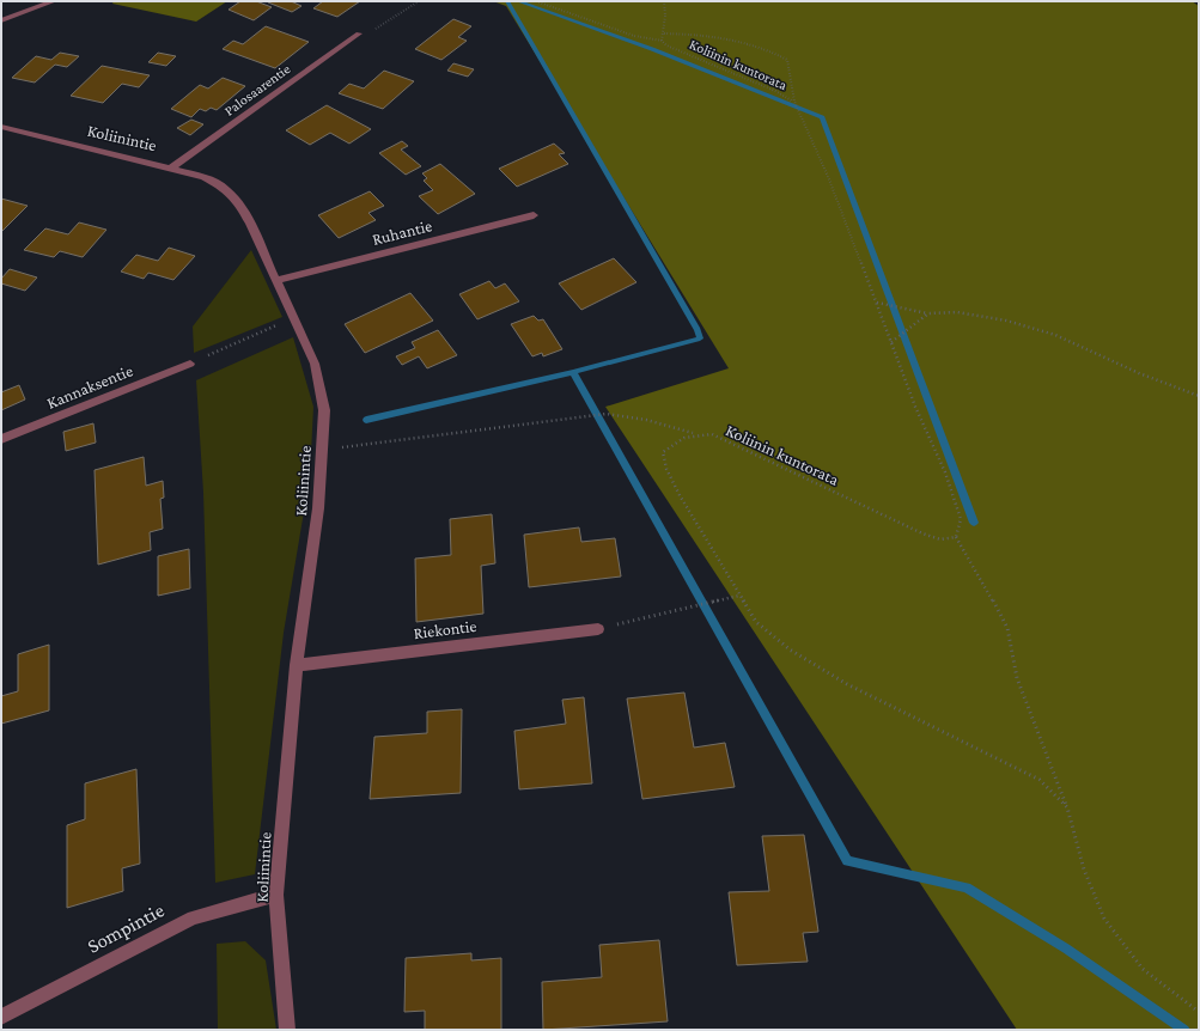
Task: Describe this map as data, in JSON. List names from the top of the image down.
{
  "streets": {
    "street": [
      "Palosaarentie",
      "Koliinintie",
      "Ruhantie",
      "Kannaksentie",
      "Riekontie",
      "Sompintie"
    ],
    "path": ["Koliinin kuntorata"]
  },
  "crossings": [
    ["Palosaarentie", "Koliinintie"],
    ["Koliinintie", "Ruhantie"],
    ["Koliinintie", "Riekontie"],
    ["Koliinintie", "Sompintie"]
  ]
}
